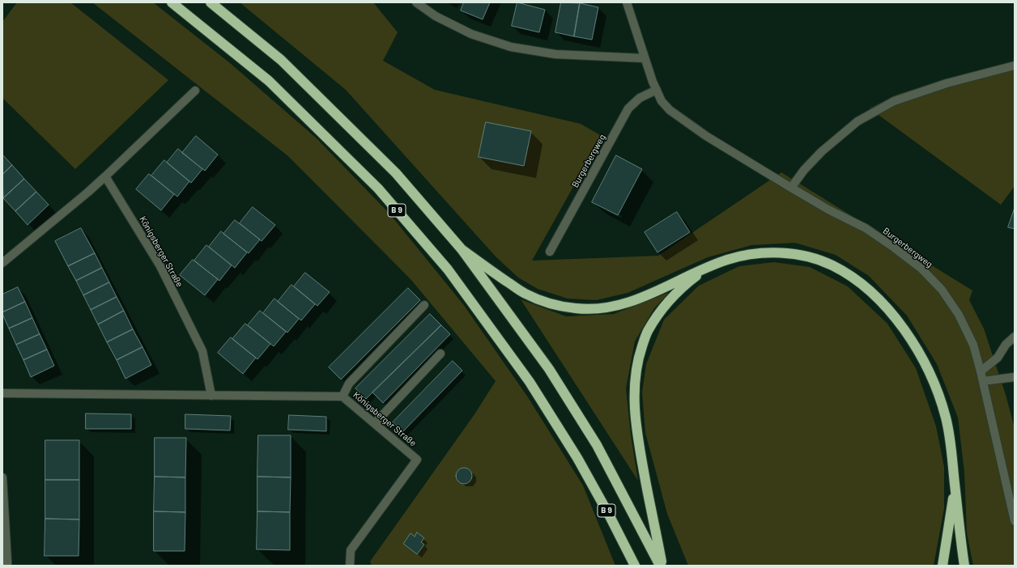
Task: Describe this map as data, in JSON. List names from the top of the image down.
{
  "streets": {
    "highway": ["B 9"],
    "street": ["Burgerbergweg", "Königsberger Straße"]
  }
}
